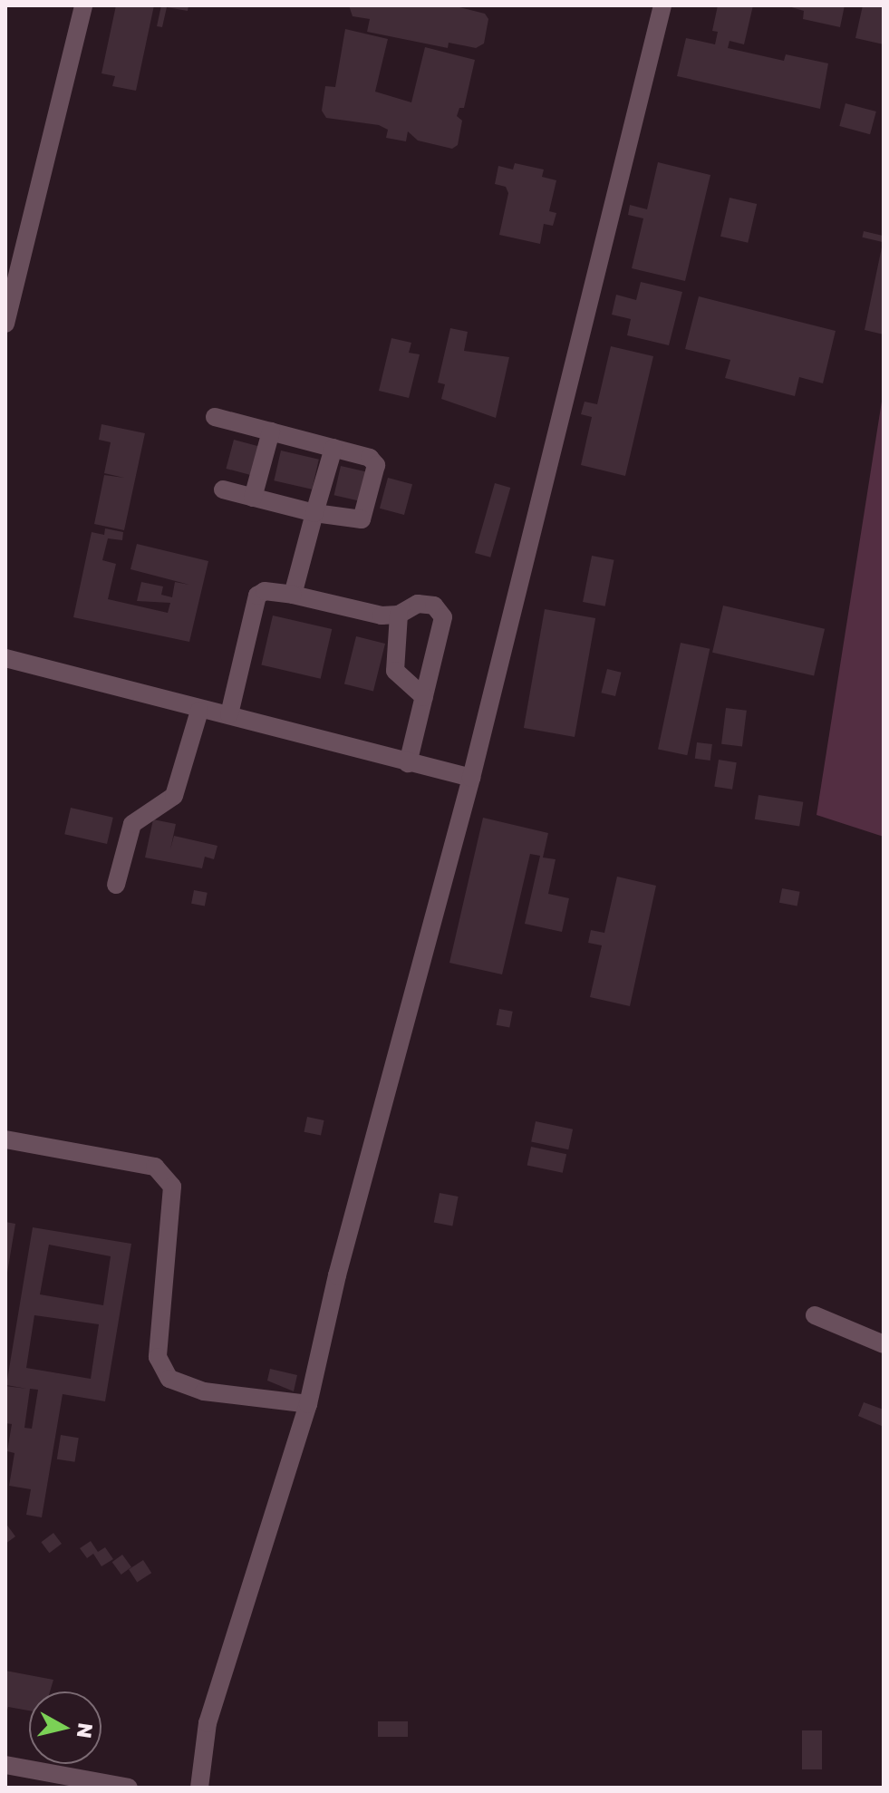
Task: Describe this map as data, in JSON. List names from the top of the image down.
{
  "north": "right"
}
